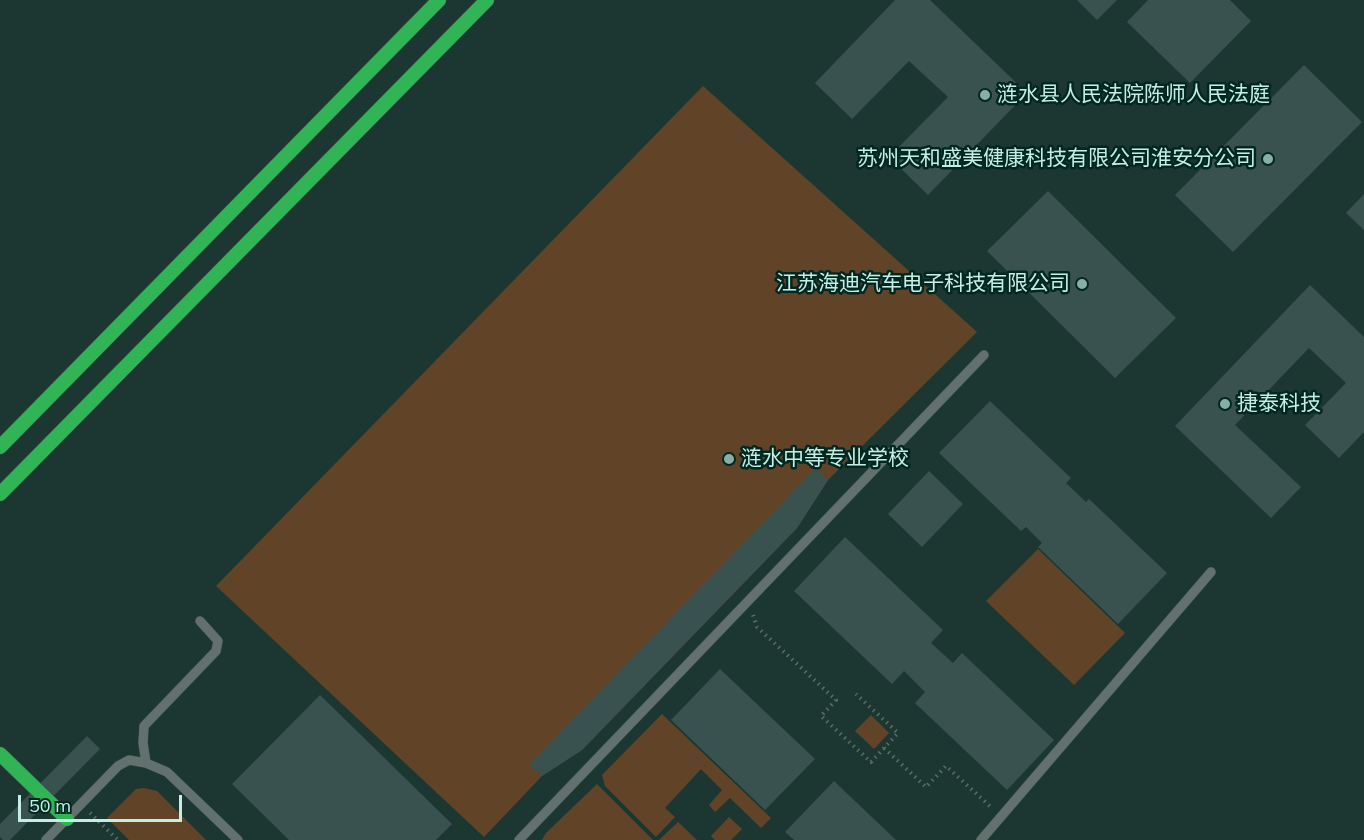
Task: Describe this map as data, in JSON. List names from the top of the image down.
{
  "places": [
    "涟水县人民法院陈师人民法庭",
    "苏州天和盛美健康科技有限公司淮安分公司",
    "江苏海迪汽车电子科技有限公司",
    "捷泰科技",
    "涟水中等专业学校"
  ],
  "scale_bar": "50 m"
}
